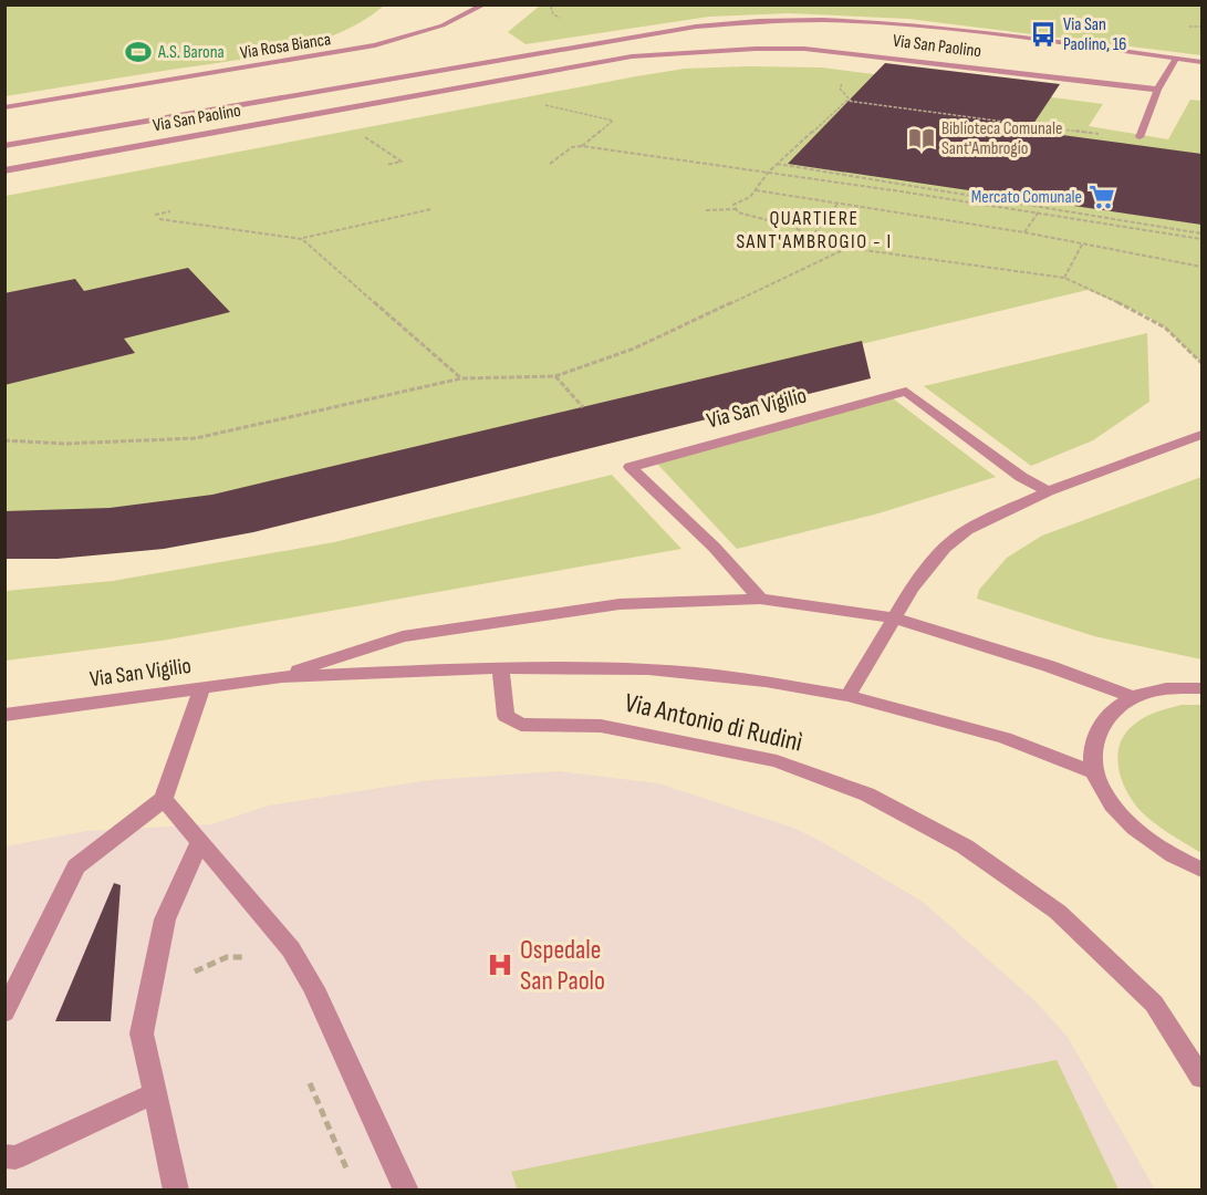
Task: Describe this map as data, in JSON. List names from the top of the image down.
{
  "streets": {
    "street": [
      "Via Rosa Bianca",
      "Via San Paolino",
      "Via San Vigilio",
      "Via Antonio di Rudinì"
    ]
  },
  "crossings": [
    ["Via San Vigilio", "Via Antonio di Rudinì"]
  ],
  "districts": ["QUARTIERE SANT'AMBROGIO - I"],
  "places": {
    "bus stop": ["Via San Paolino, 16"],
    "sports": ["A.S. Barona"],
    "library": ["Biblioteca Comunale Sant'Ambrogio"],
    "supermarket": ["Mercato Comunale"],
    "hospital": ["Ospedale San Paolo"]
  }
}
